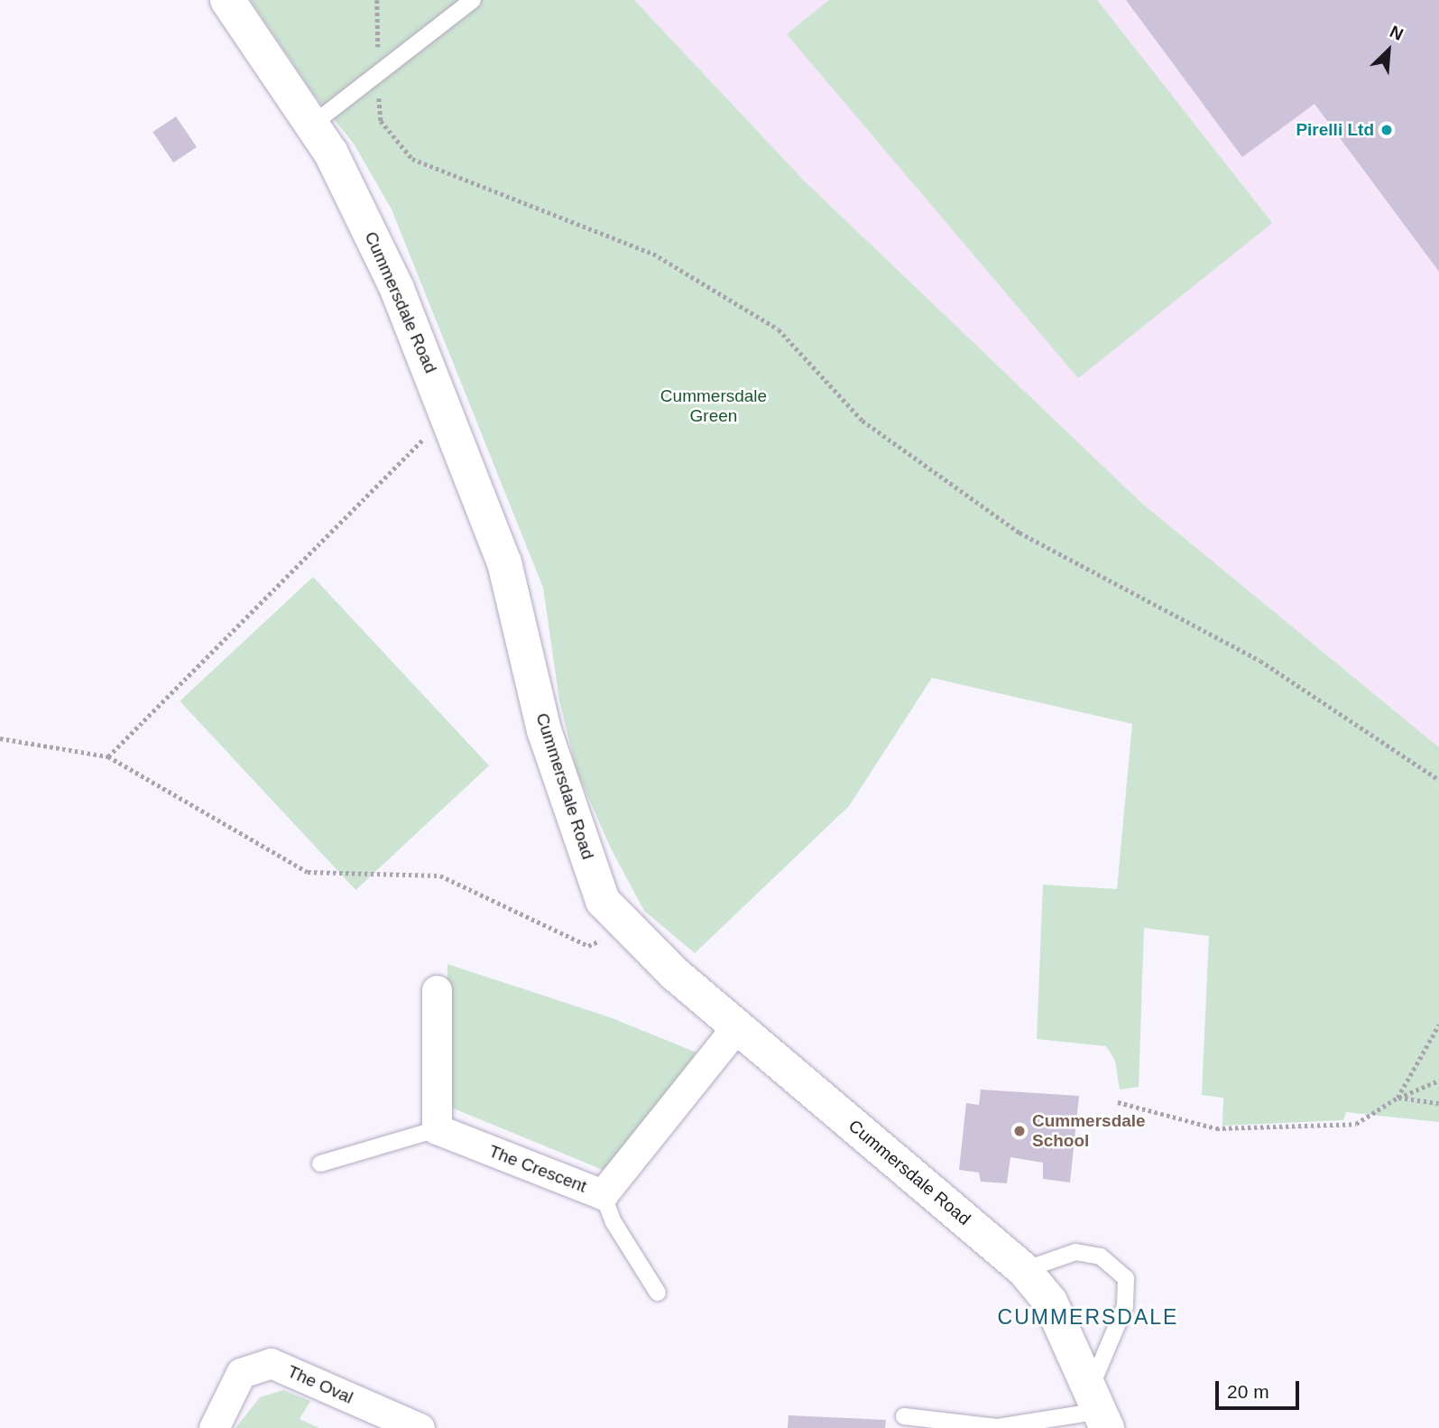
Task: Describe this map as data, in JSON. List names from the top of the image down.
{
  "streets": {
    "street": ["Cummersdale Road", "The Crescent", "The Oval"]
  },
  "crossings": [
    ["Cummersdale Road", "The Crescent"]
  ],
  "districts": ["CUMMERSDALE"],
  "parks": ["Cummersdale Green"],
  "places": ["Pirelli Ltd", "Cummersdale School"],
  "scale_bar": "20 m",
  "north": "top right"
}
